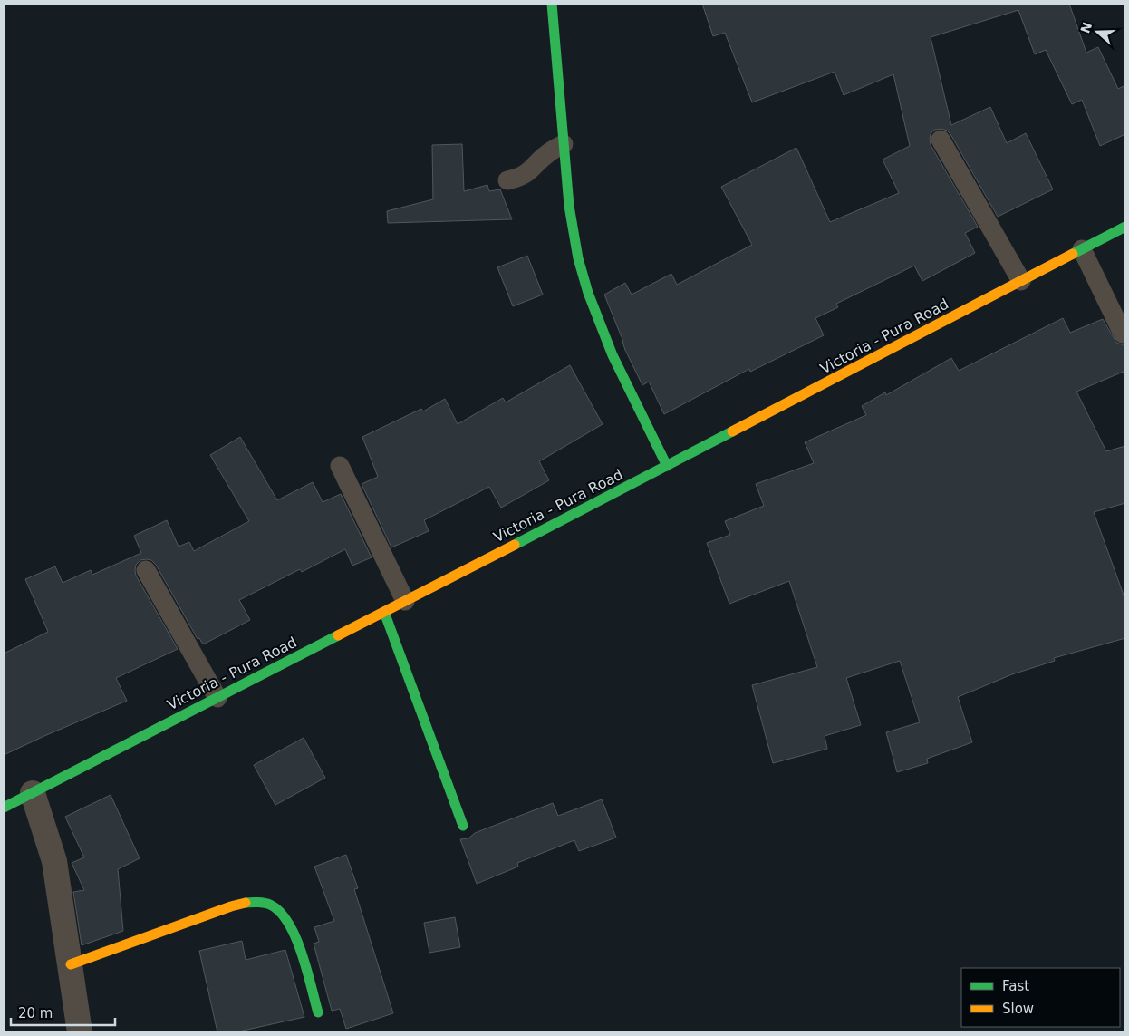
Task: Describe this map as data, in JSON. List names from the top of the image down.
{
  "streets": {
    "main road": ["Victoria - Pura Road"]
  },
  "legend": ["Fast", "Slow"],
  "scale_bar": "20 m",
  "north": "left"
}
